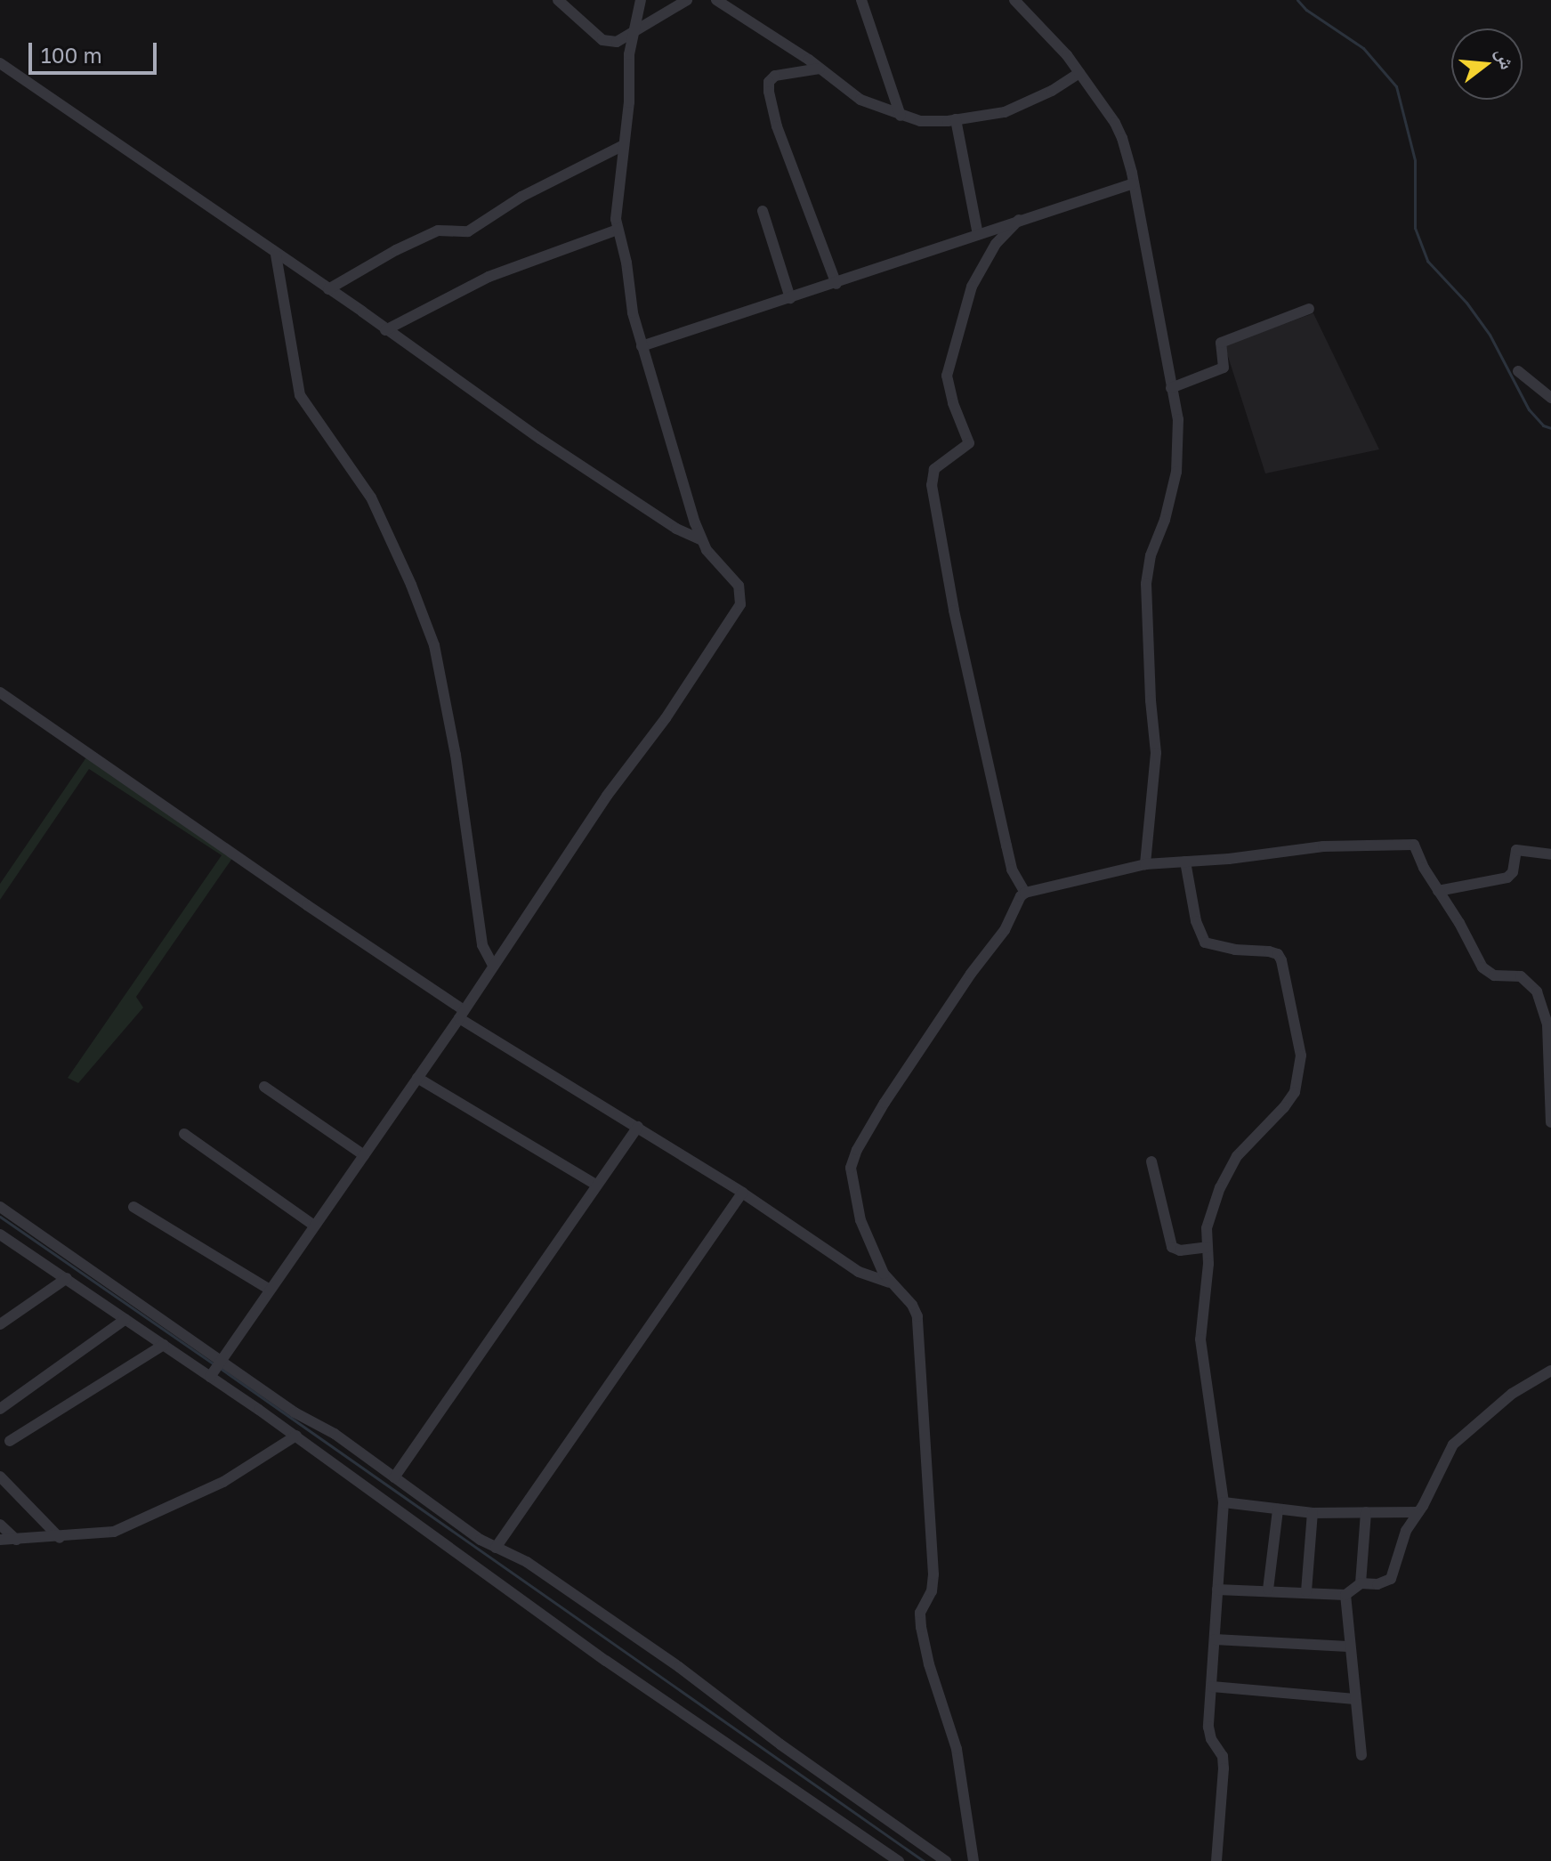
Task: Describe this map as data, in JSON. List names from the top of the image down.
{
  "scale_bar": "100 m",
  "north": "right"
}
